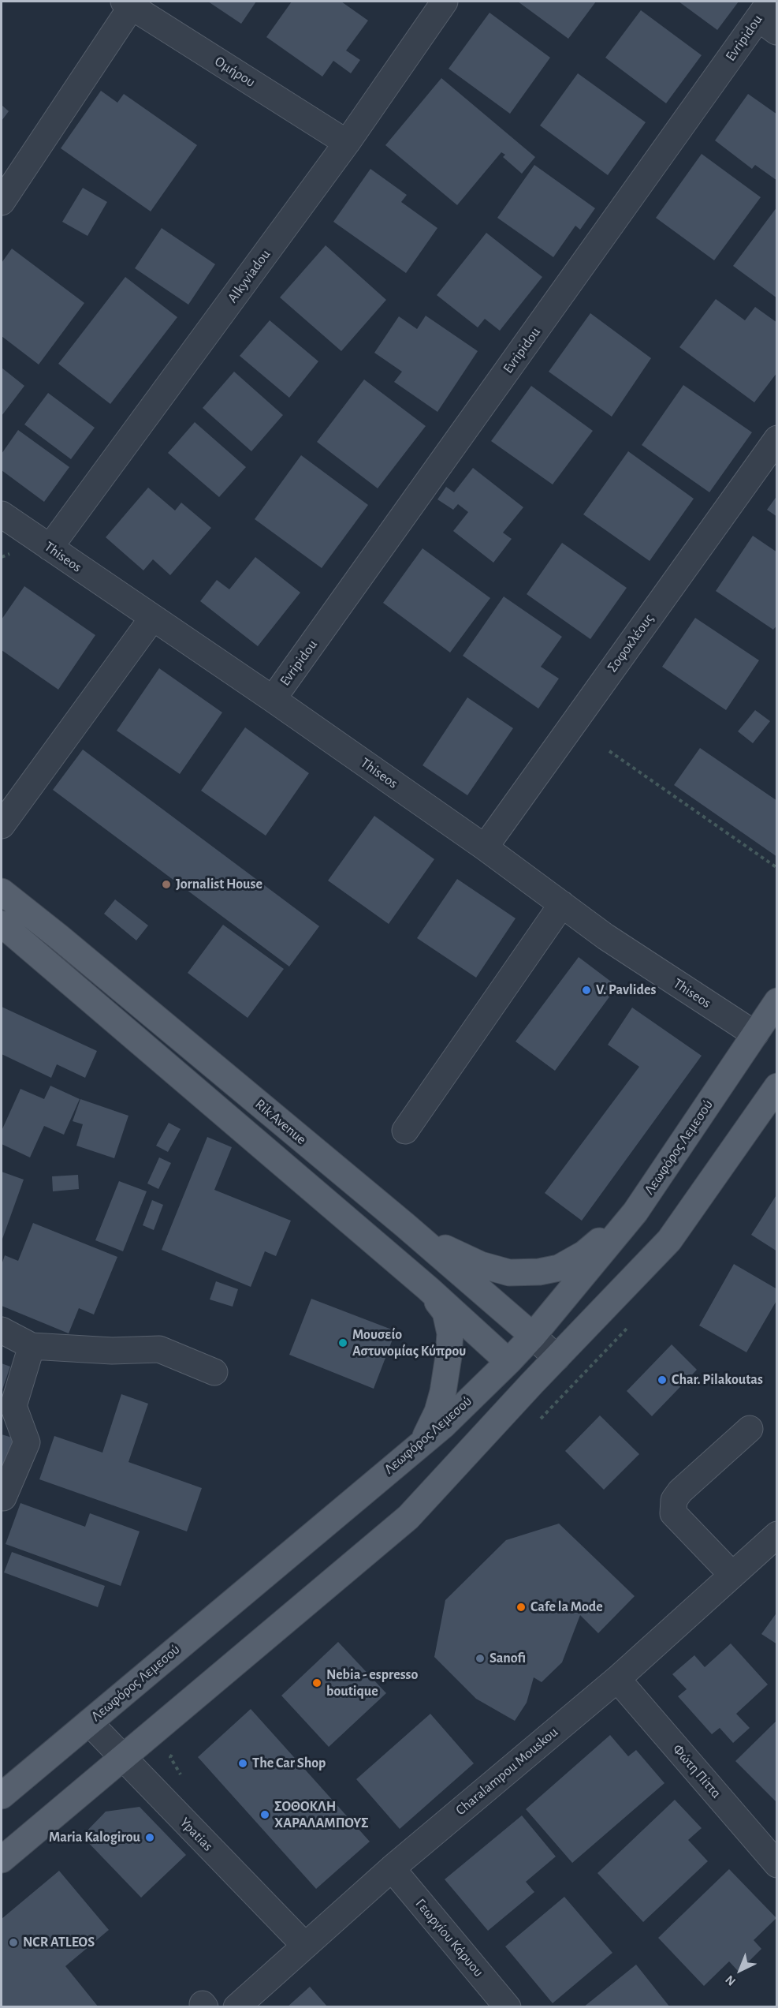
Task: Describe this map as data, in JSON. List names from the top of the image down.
{
  "streets": {
    "main road": ["Rik Avenue", "Λεωφόρος Λεμεσού"],
    "street": [
      "Evripidou",
      "Ομήρου",
      "Alkyviadou",
      "Thiseos",
      "Σοφοκλέους",
      "Charalampou Mouskou",
      "Φώτη Πίττα",
      "Ypatias",
      "Γεωργίου Κάρυου"
    ]
  },
  "crossings": [
    ["Evripidou", "Thiseos"],
    ["Ομήρου", "Alkyviadou"],
    ["Alkyviadou", "Thiseos"],
    ["Thiseos", "Σοφοκλέους"],
    ["Thiseos", "Λεωφόρος Λεμεσού"],
    ["Rik Avenue", "Λεωφόρος Λεμεσού"],
    ["Λεωφόρος Λεμεσού", "Ypatias"],
    ["Charalampou Mouskou", "Φώτη Πίττα"],
    ["Charalampou Mouskou", "Ypatias"],
    ["Charalampou Mouskou", "Γεωργίου Κάρυου"]
  ],
  "places": [
    "Jornalist House",
    "V. Pavlides",
    "Μουσείο Αστυνομίας Κύπρου",
    "Char. Pilakoutas",
    "Cafe la Mode",
    "Sanofi",
    "Nebia - espresso boutique",
    "The Car Shop",
    "ΣΟΘΟΚΛΗ ΧΑΡΑΛΑΜΠΟΥΣ",
    "Maria Kalogirou",
    "NCR ATLEOS"
  ],
  "north": "bottom left"
}
